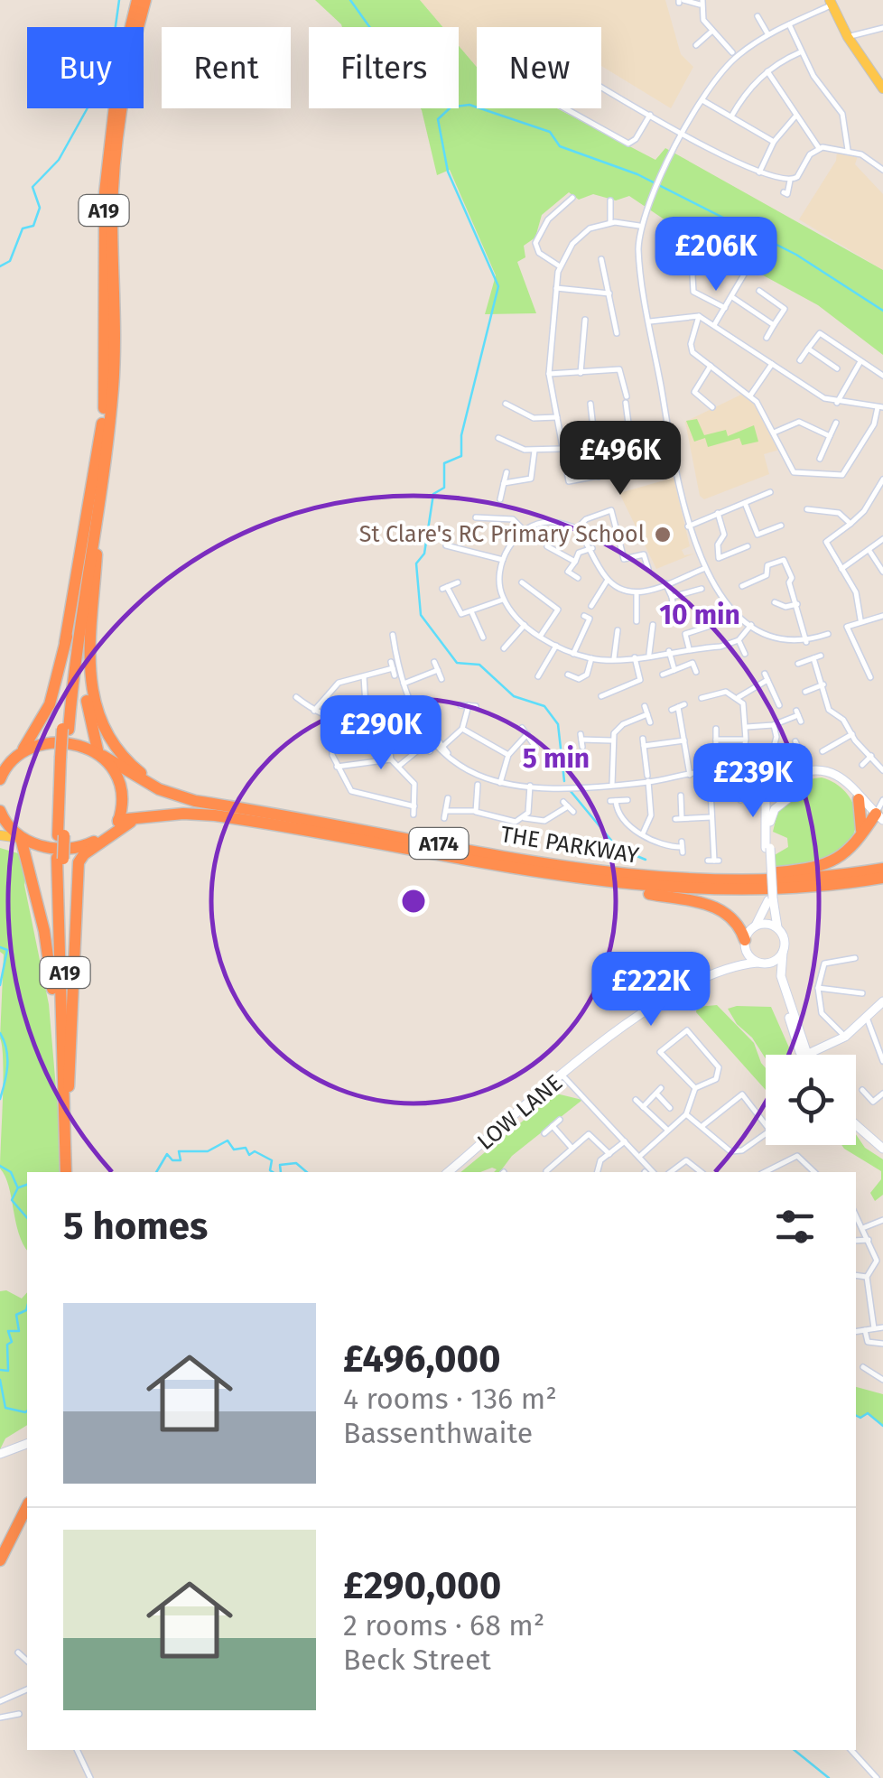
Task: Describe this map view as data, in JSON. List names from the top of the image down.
{
  "streets": {
    "highway": ["A19", "A174", "THE PARKWAY"],
    "main road": ["LOW LANE"]
  },
  "crossings": [
    ["A174", "THE PARKWAY"]
  ],
  "places": ["St Clare's RC Primary School"],
  "page": {
    "chip": [
      "Buy",
      "Rent",
      "Filters",
      "New"
    ],
    "price": [
      "£206K",
      "£496K",
      "£290K",
      "£239K",
      "£222K"
    ],
    "heading": "5 homes",
    "list": [
      {
        "name": "£496,000",
        "note": "4 rooms · 136 m² · Bassenthwaite"
      },
      {
        "name": "£290,000",
        "note": "2 rooms · 68 m² · Beck Street"
      }
    ]
  },
  "rings": ["10 min", "5 min"]
}
